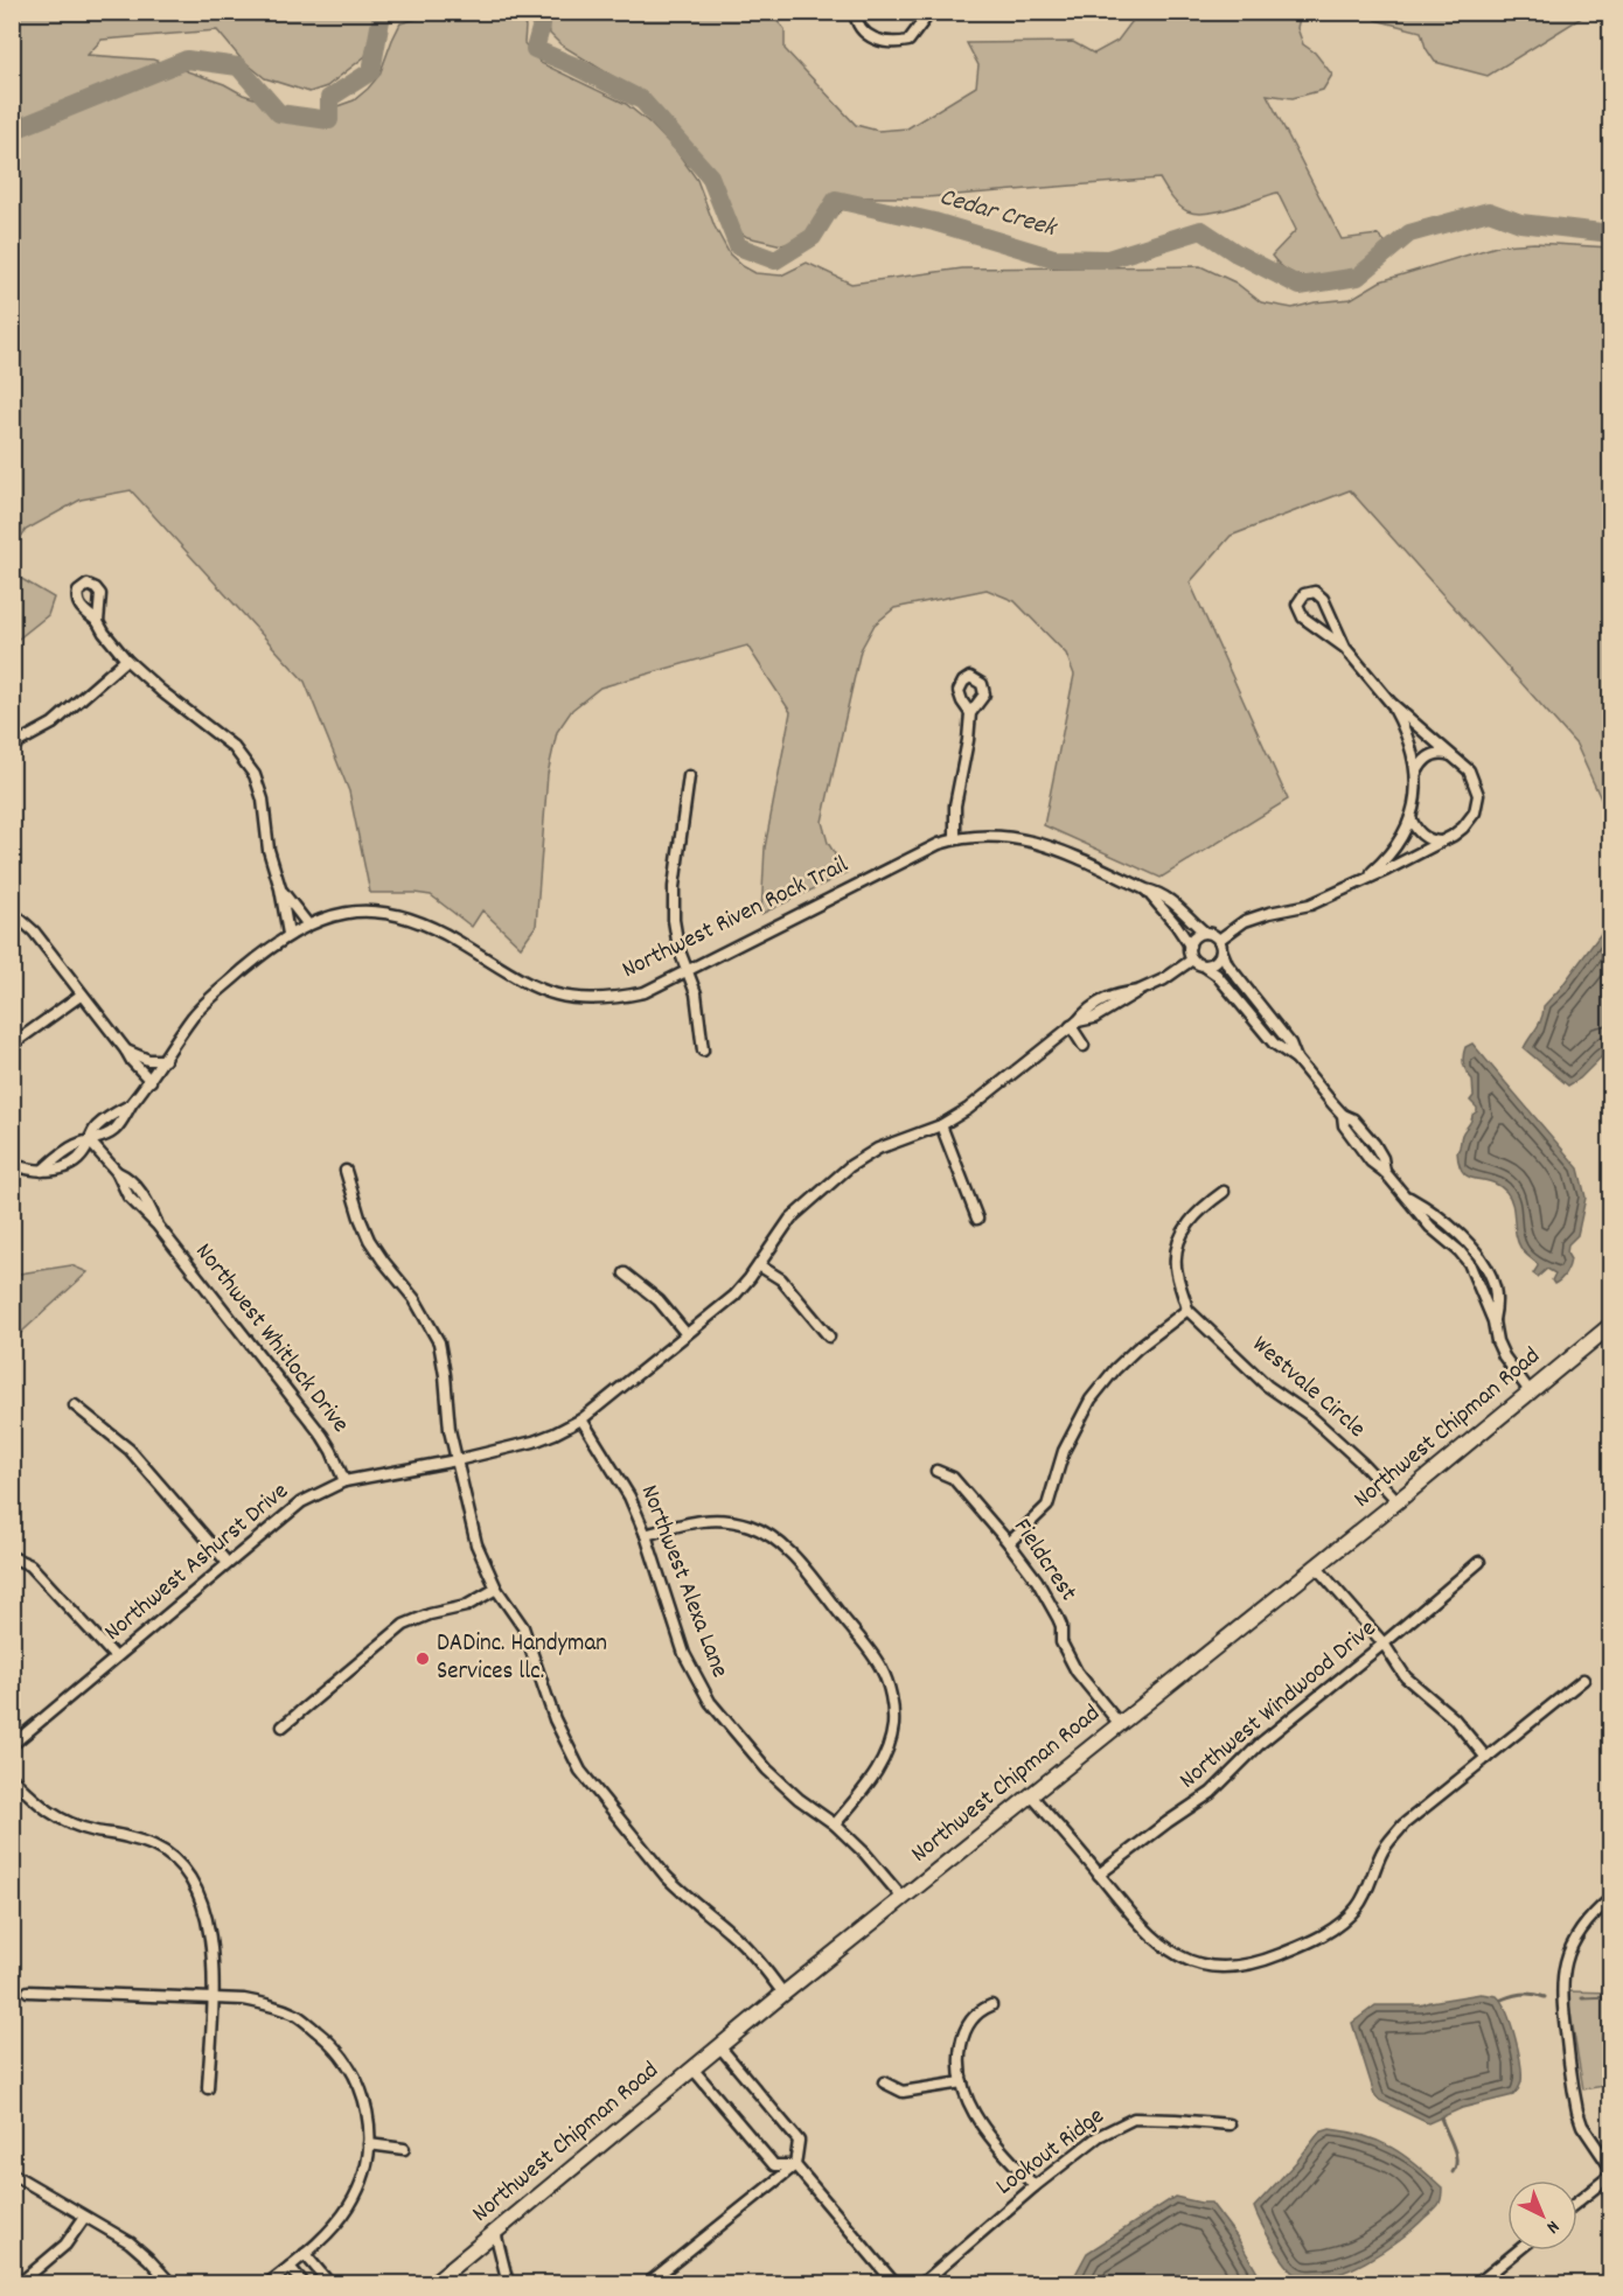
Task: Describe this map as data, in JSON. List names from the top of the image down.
{
  "streets": {
    "main road": ["Northwest Chipman Road"],
    "street": [
      "Northwest Riven Rock Trail",
      "Northwest Whitlock Drive",
      "Westvale Circle",
      "Fieldcrest",
      "Northwest Ashurst Drive",
      "Northwest Alexa Lane",
      "Northwest Windwood Drive",
      "Lookout Ridge"
    ]
  },
  "crossings": [
    ["Northwest Riven Rock Trail", "Northwest Whitlock Drive"],
    ["Northwest Riven Rock Trail", "Northwest Ashurst Drive"],
    ["Northwest Whitlock Drive", "Northwest Ashurst Drive"],
    ["Westvale Circle", "Northwest Chipman Road"],
    ["Northwest Chipman Road", "Fieldcrest"],
    ["Northwest Chipman Road", "Northwest Alexa Lane"],
    ["Northwest Ashurst Drive", "Northwest Alexa Lane"]
  ],
  "water": ["Cedar Creek"],
  "places": ["DADinc. Handyman Services llc."],
  "north": "bottom right"
}
